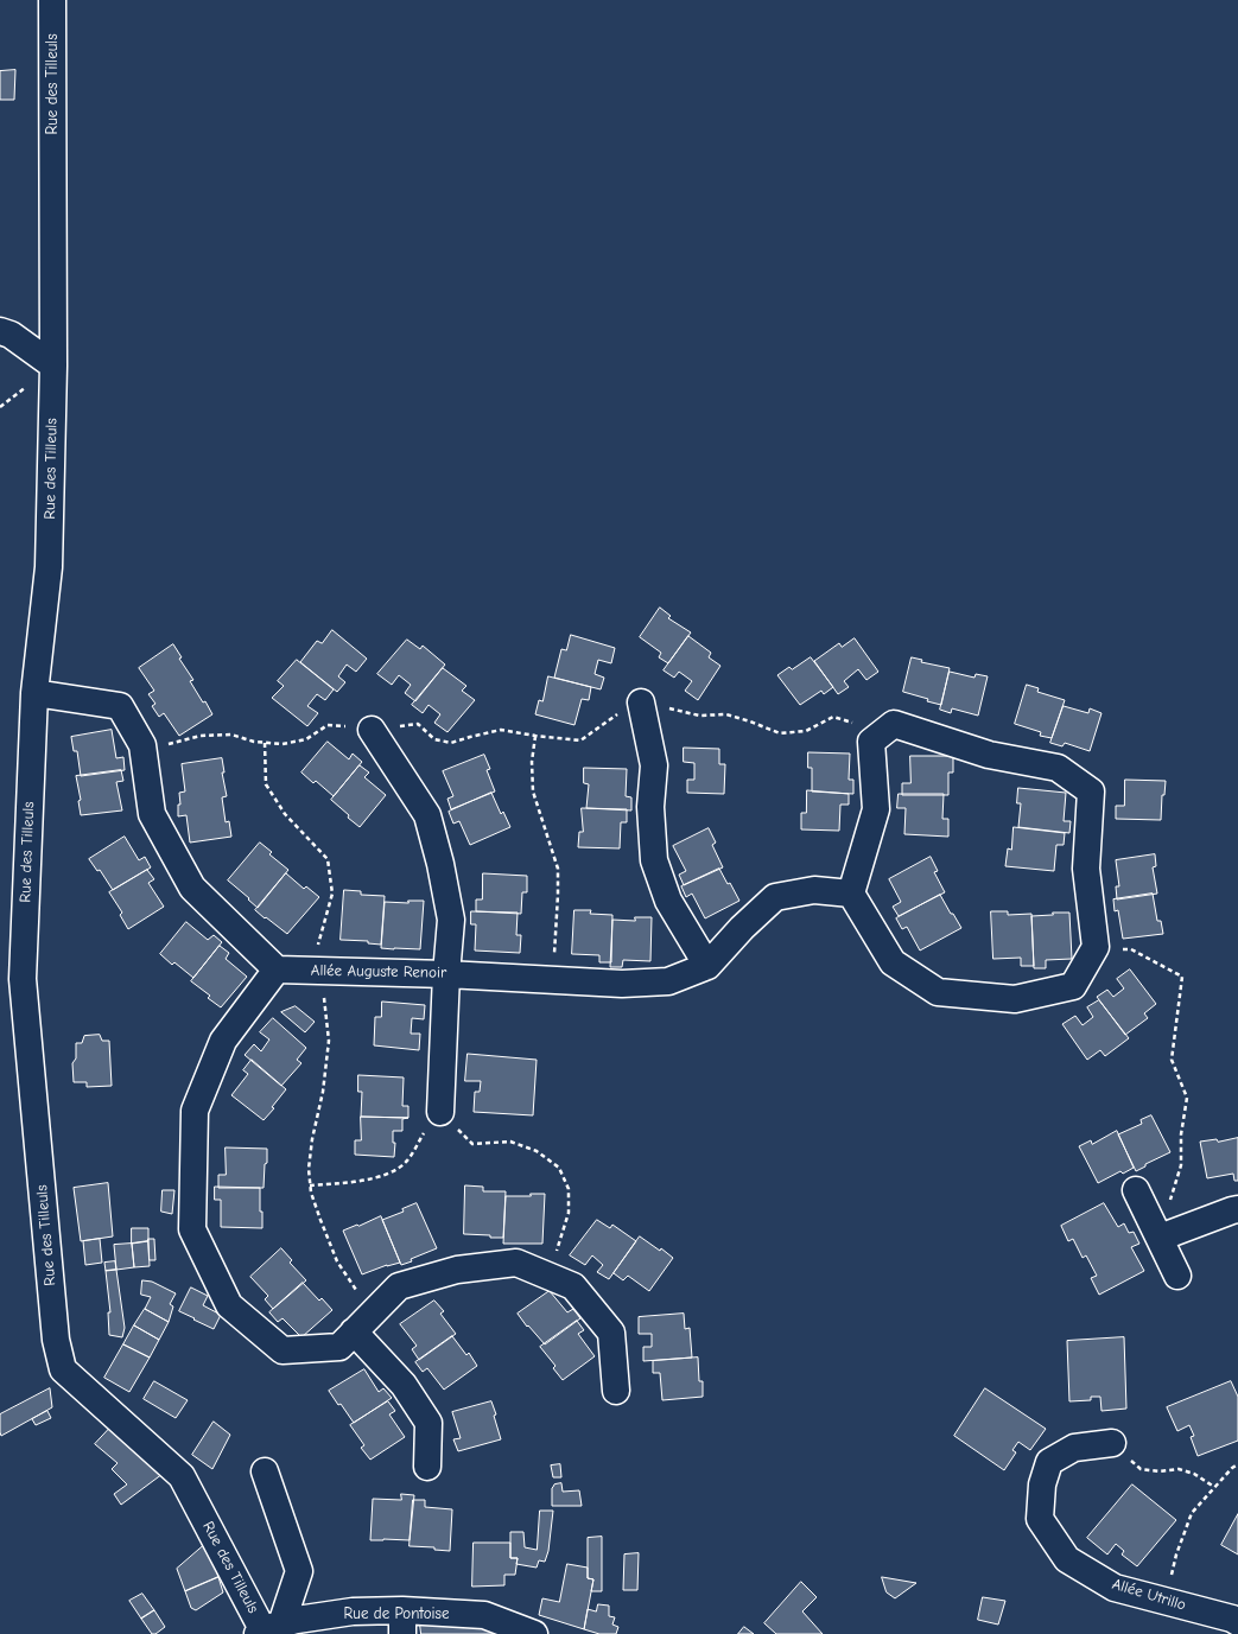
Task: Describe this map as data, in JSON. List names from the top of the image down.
{
  "streets": {
    "street": [
      "Rue des Tilleuls",
      "Allée Auguste Renoir",
      "Allée Utrillo",
      "Rue de Pontoise"
    ]
  },
  "crossings": [
    ["Rue des Tilleuls", "Rue de Pontoise"]
  ]
}
